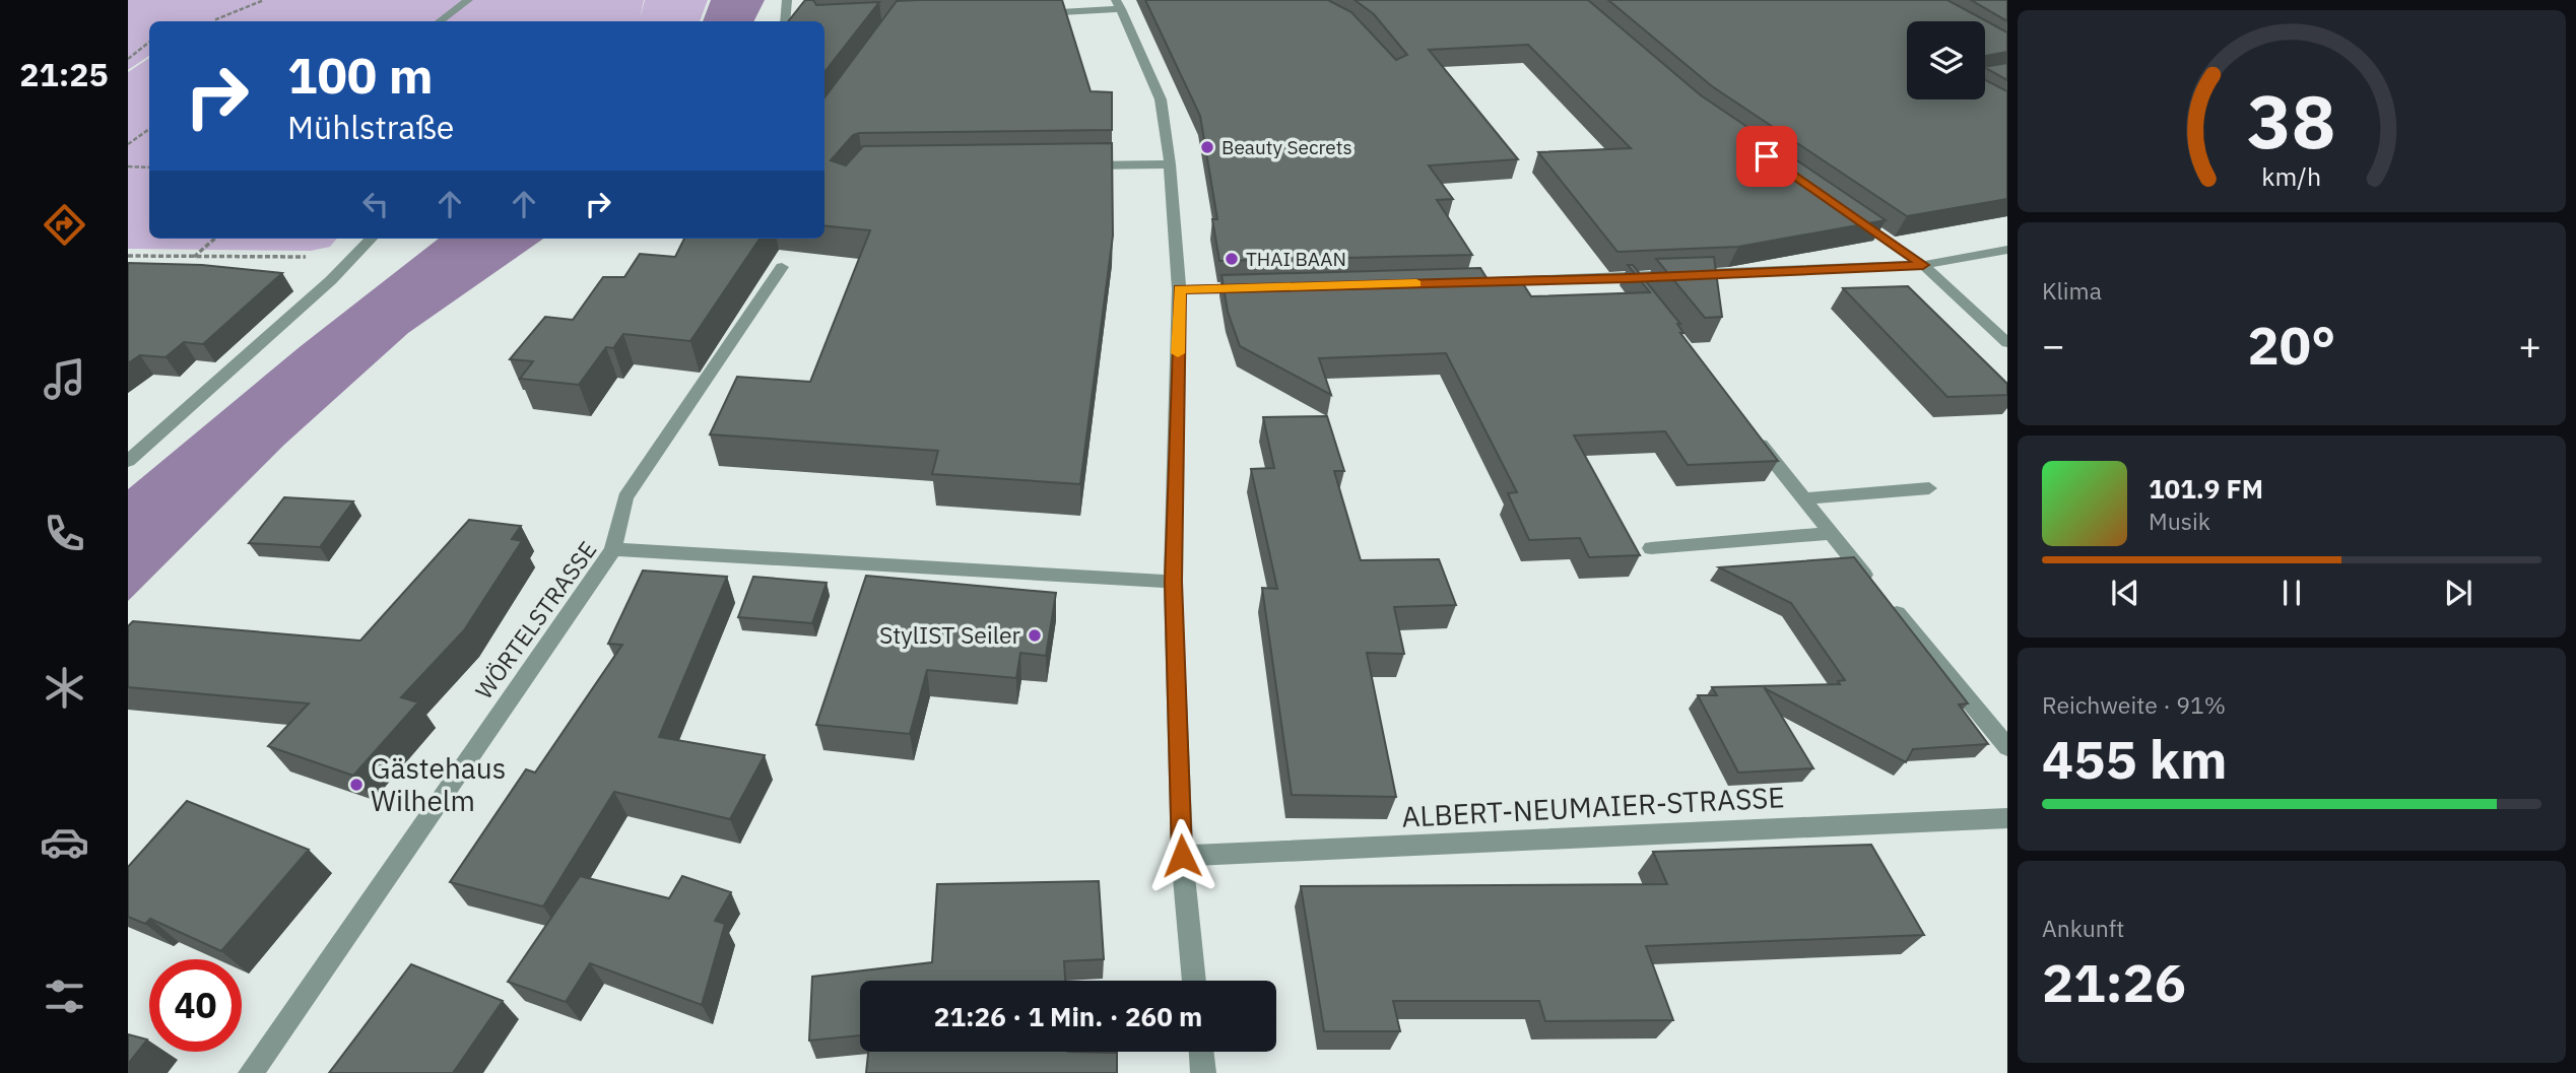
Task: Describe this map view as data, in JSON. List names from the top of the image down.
{
  "streets": {
    "street": ["WÖRTELSTRASSE", "ALBERT-NEUMAIER-STRASSE"]
  },
  "places": [
    "Beauty Secrets",
    "THAI BAAN",
    "StylIST Seiler",
    "Gästehaus Wilhelm"
  ],
  "page": {
    "tabs": "21:25",
    "turn": ["100 m", "Mühlstraße"],
    "tile": [
      "Klima",
      ["Reichweite · 91%", "455 km"],
      ["Ankunft", "21:26"]
    ],
    "heat": ["−", "20°", "+"],
    "song": ["101.9 FM", "Musik"],
    "limit": "40",
    "trip": "21:26 · 1 Min. · 260 m",
    "gauge": ["38", "km/h"]
  }
}
